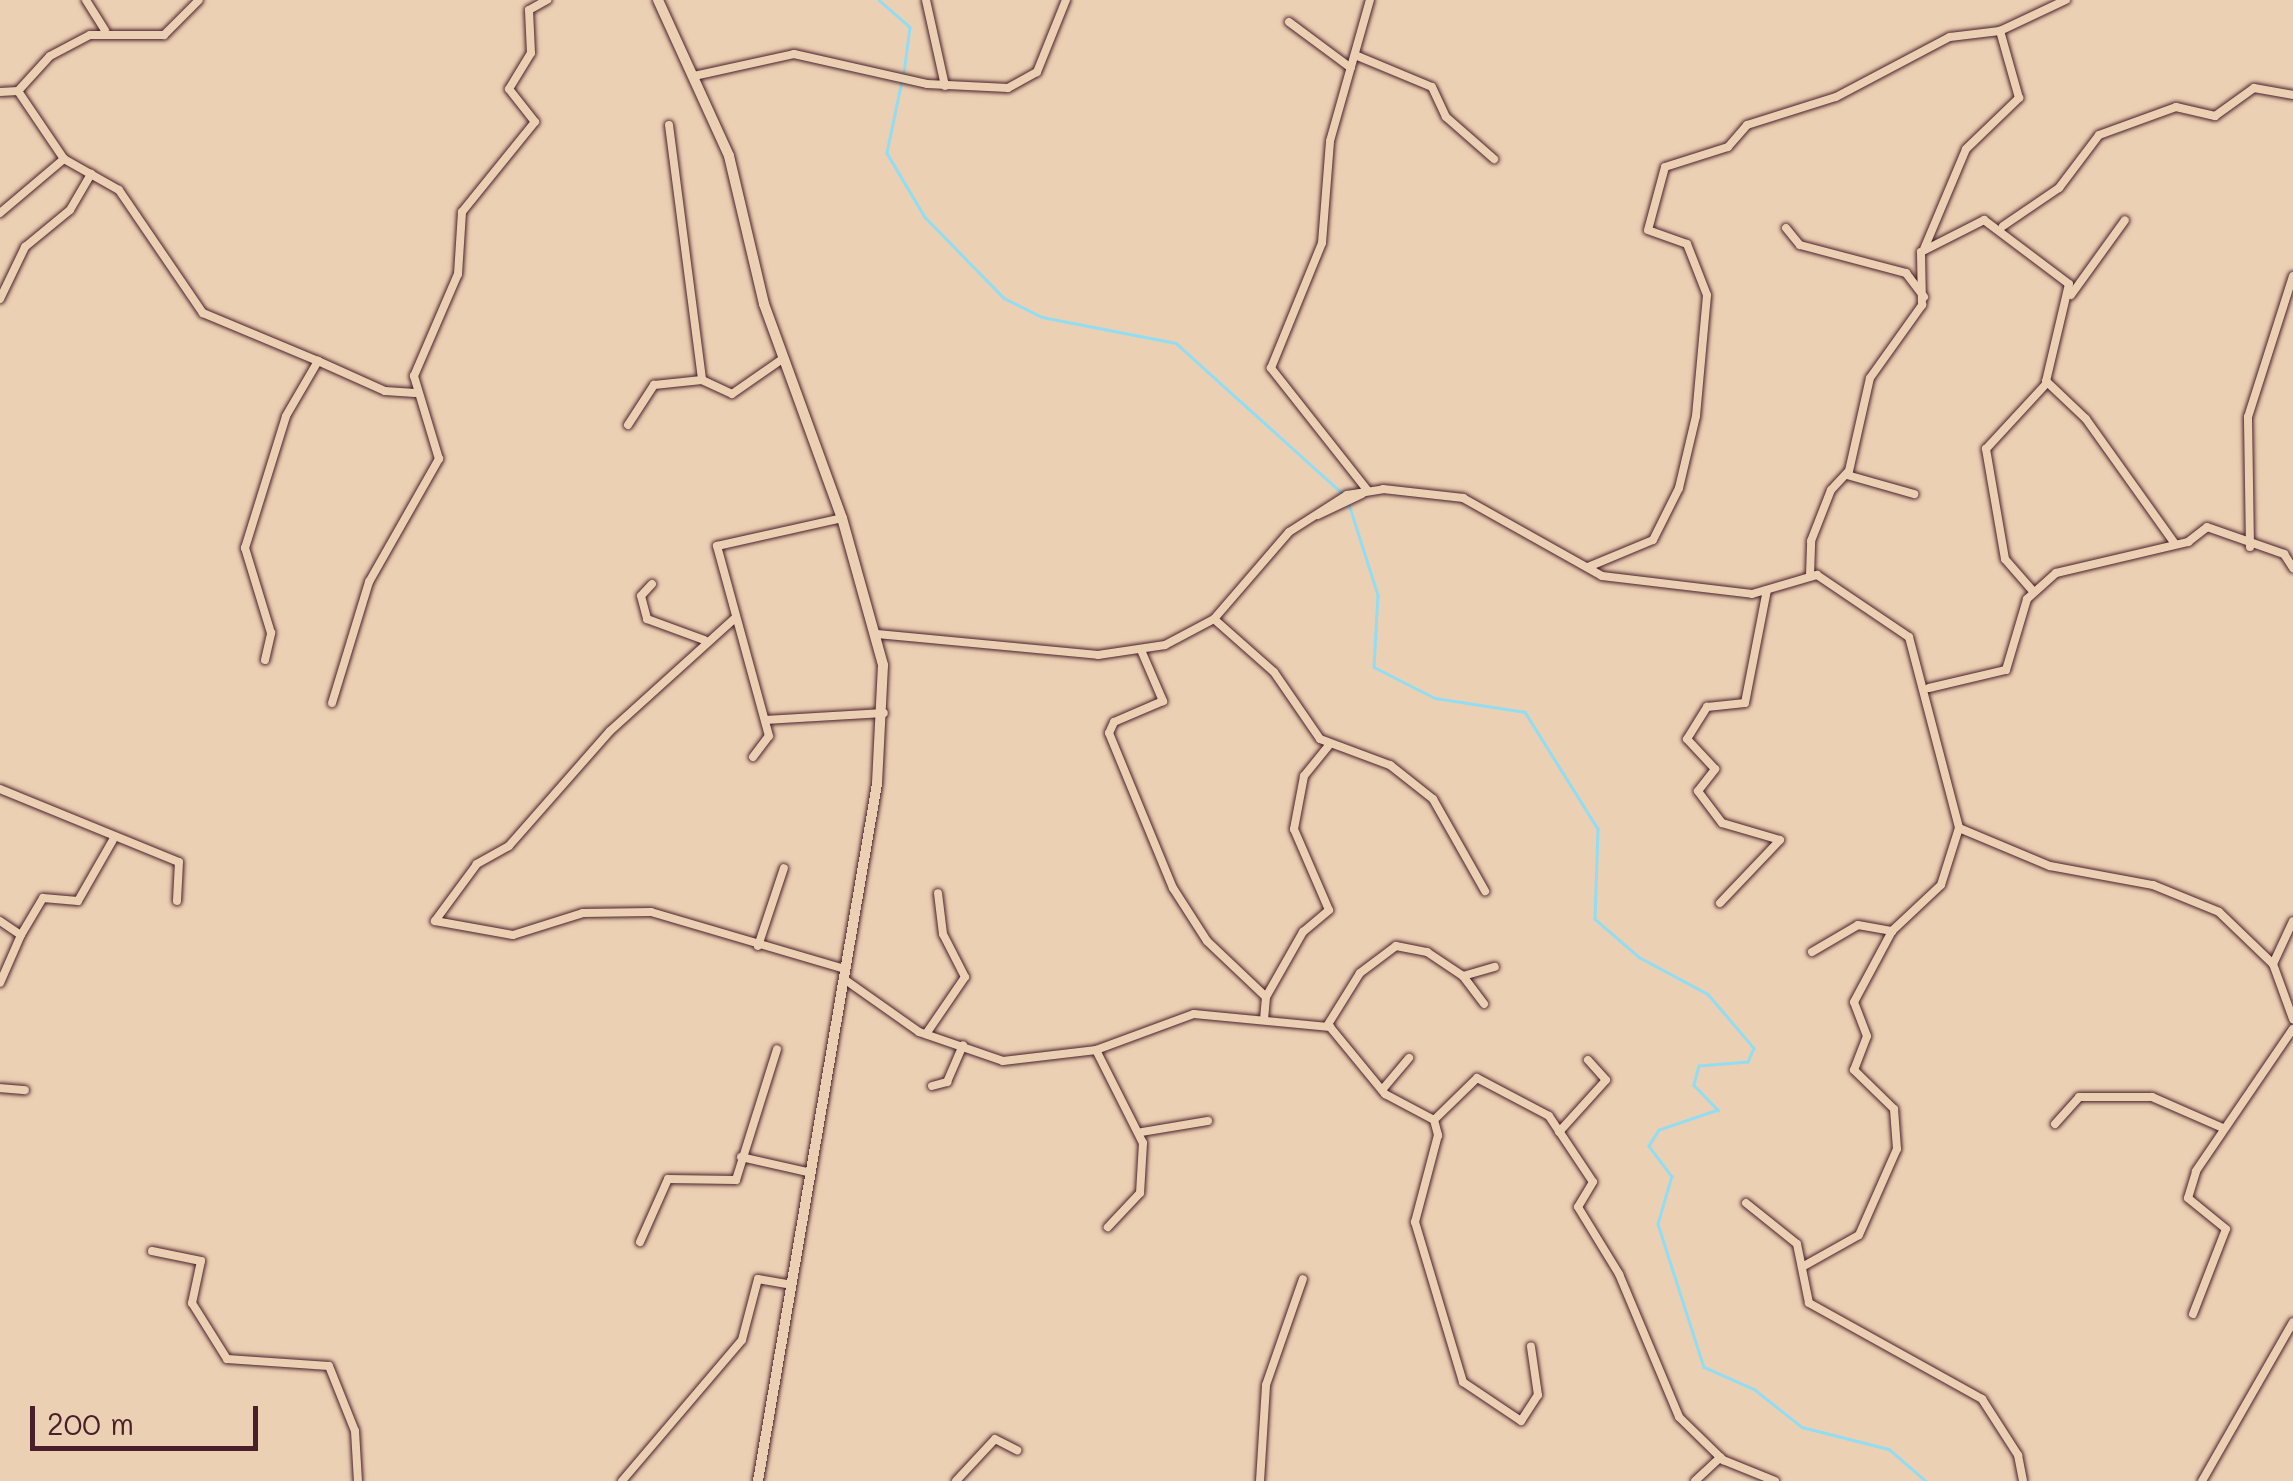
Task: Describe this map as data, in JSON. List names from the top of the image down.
{
  "scale_bar": "200 m"
}
